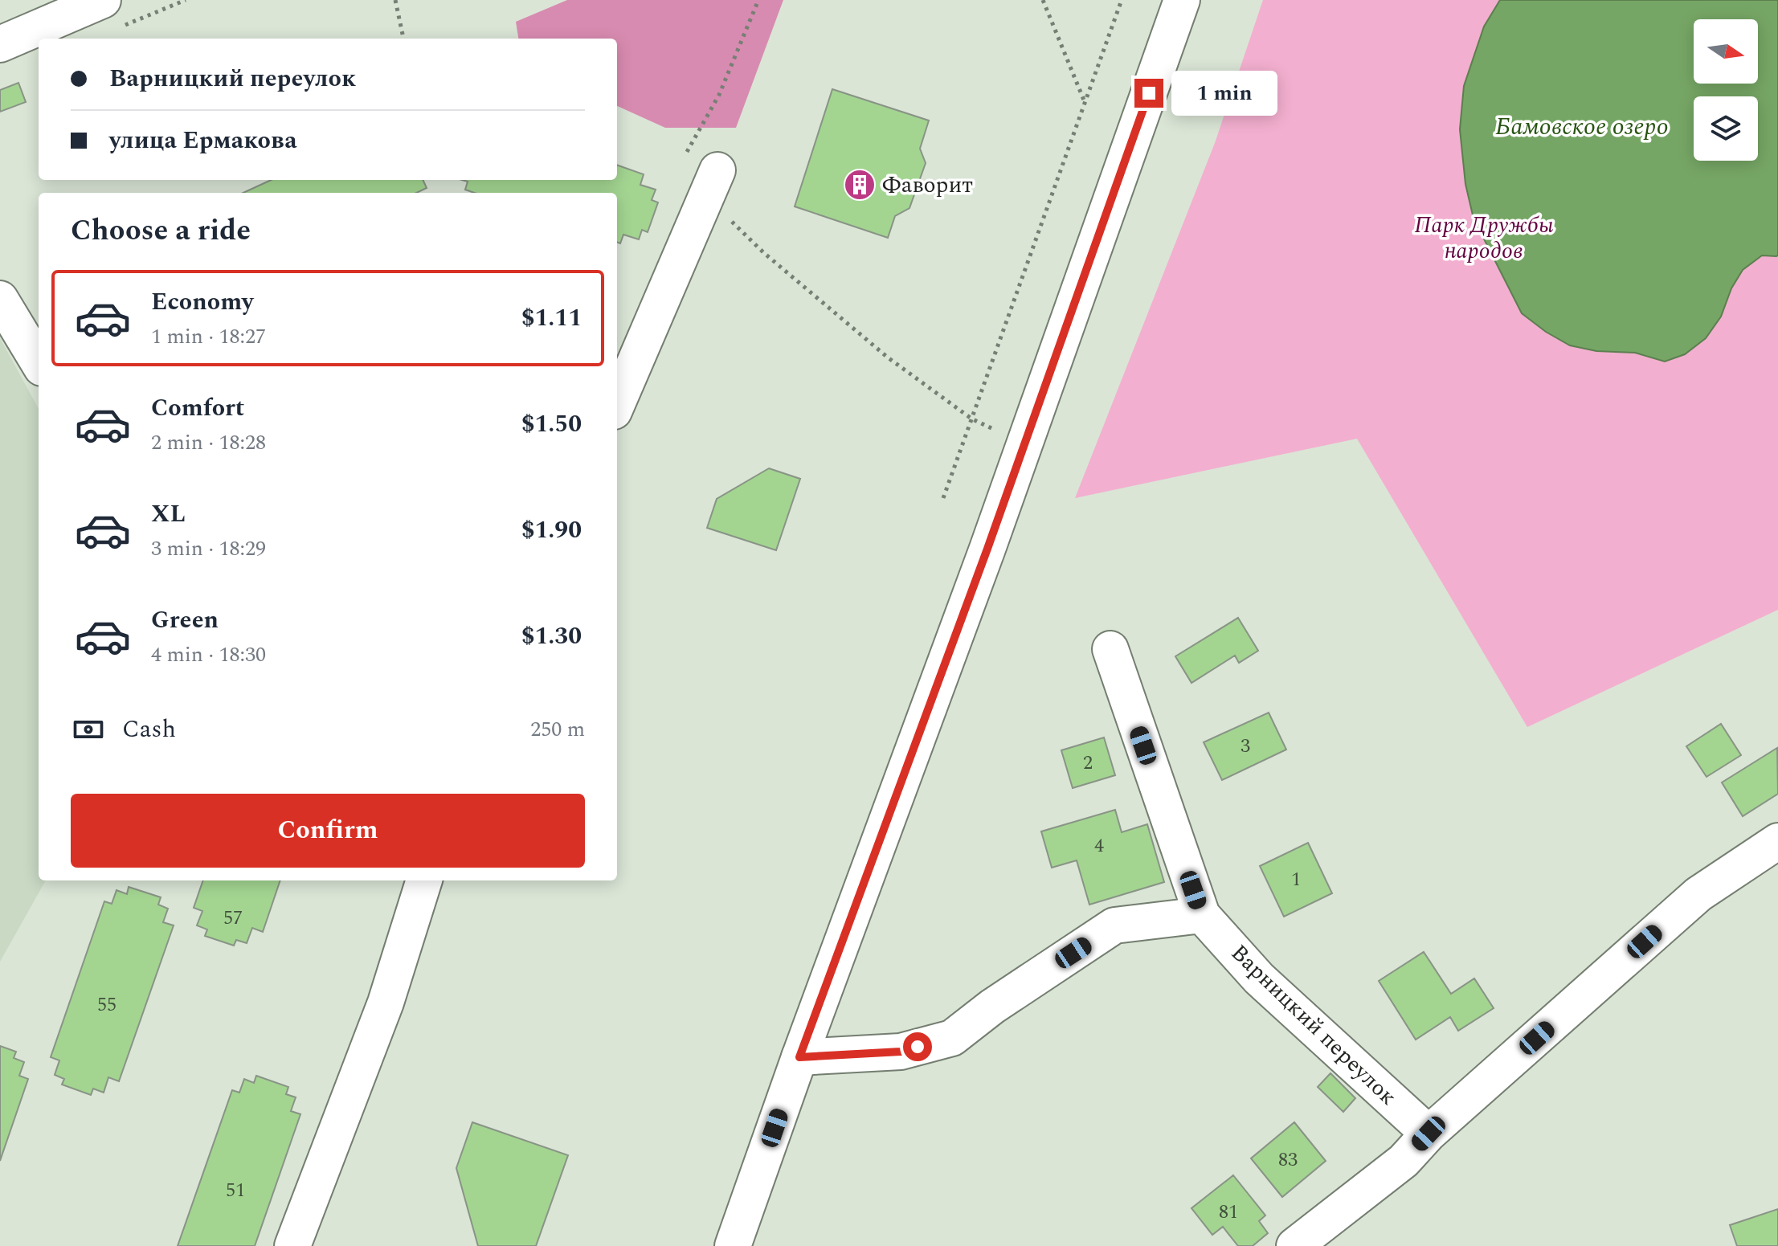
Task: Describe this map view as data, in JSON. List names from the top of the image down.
{
  "streets": {
    "street": ["Варницкий переулок"]
  },
  "water": ["Бамовское озеро"],
  "parks": ["Парк Дружбы народов"],
  "places": {
    "building": ["Фаворит"]
  },
  "house_numbers": [
    "3",
    "2",
    "4",
    "1",
    "57",
    "55",
    "83",
    "51",
    "81"
  ],
  "north": "right",
  "page": {
    "banner": ["Варницкий переулок", "улица Ермакова"],
    "bubble": "1 min",
    "heading": "Choose a ride",
    "list": [
      {
        "name": "Economy",
        "note": "1 min · 18:27",
        "value": "$1.11"
      },
      {
        "name": "Comfort",
        "note": "2 min · 18:28",
        "value": "$1.50"
      },
      {
        "name": "XL",
        "note": "3 min · 18:29",
        "value": "$1.90"
      },
      {
        "name": "Green",
        "note": "4 min · 18:30",
        "value": "$1.30"
      }
    ],
    "pay": ["Cash", "250 m"],
    "buttons": "Confirm"
  }
}
